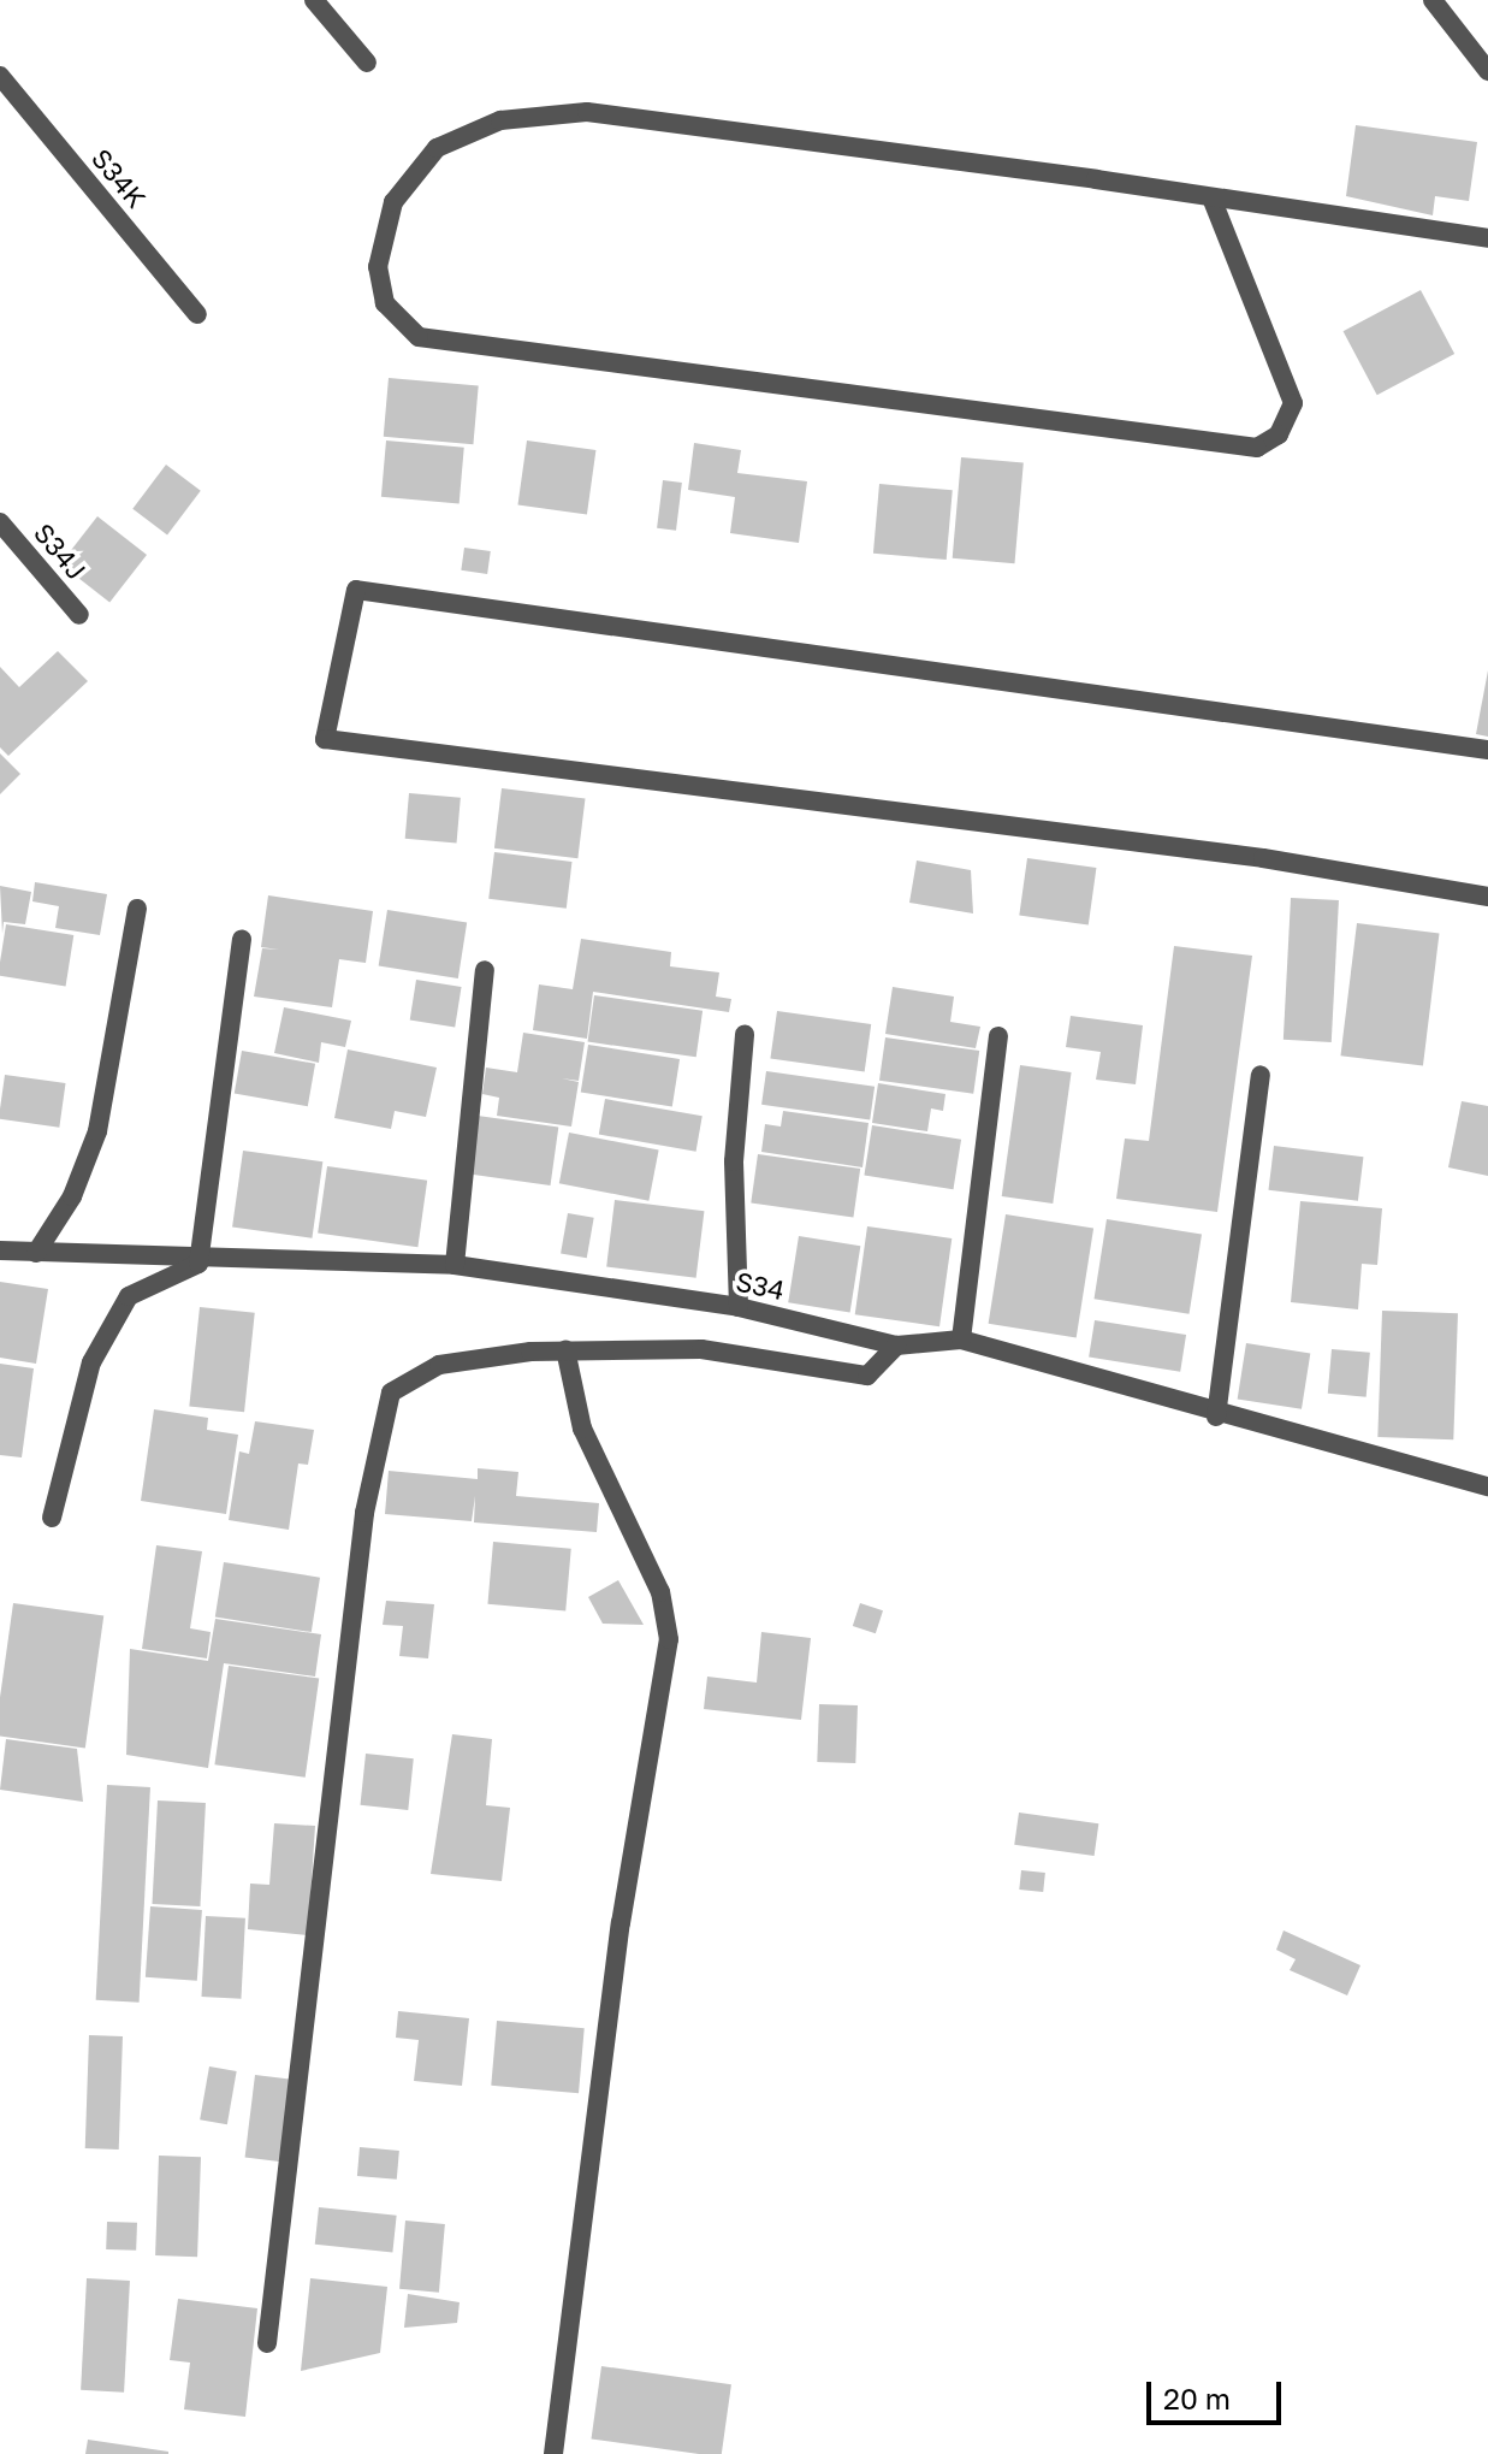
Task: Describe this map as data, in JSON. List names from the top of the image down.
{
  "streets": {
    "street": ["S34K", "S34J", "S34"]
  },
  "scale_bar": "20 m"
}
